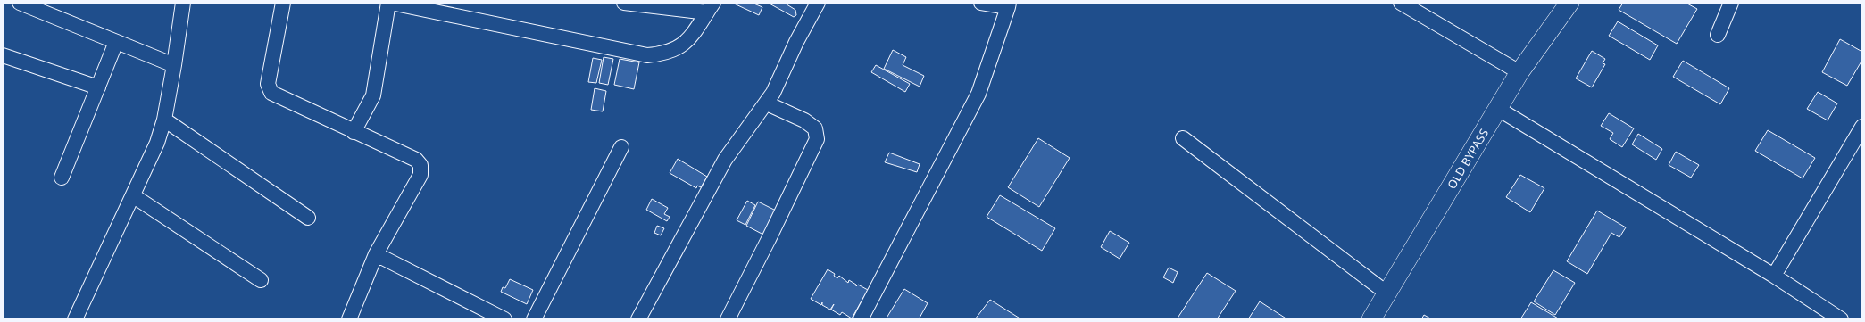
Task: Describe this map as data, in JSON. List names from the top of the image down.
{
  "streets": {
    "main road": ["OLD BYPASS"]
  }
}
